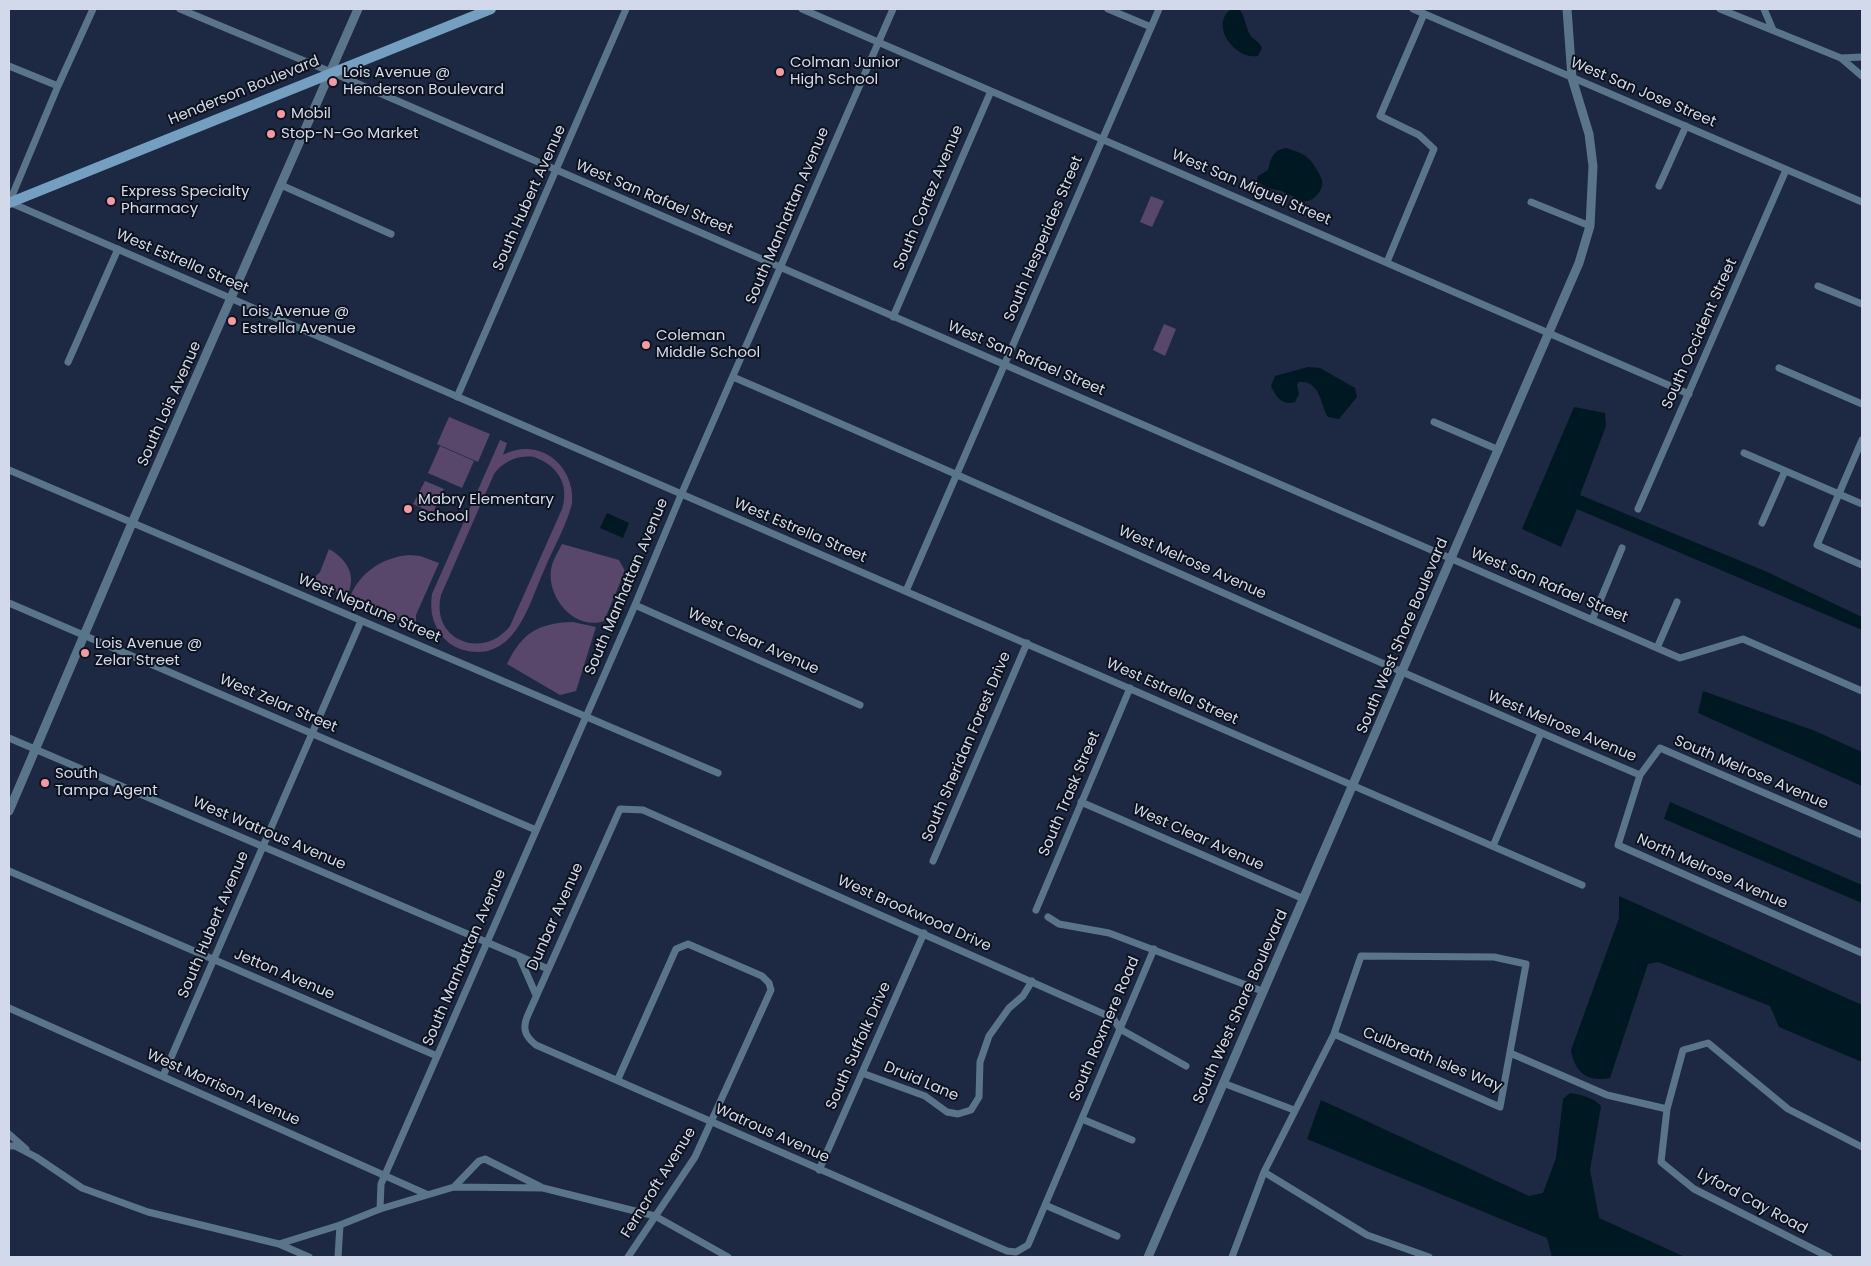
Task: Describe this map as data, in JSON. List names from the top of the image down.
{
  "streets": {
    "main road": ["Henderson Boulevard"],
    "street": [
      "West San Jose Street",
      "West San Miguel Street",
      "South Hubert Avenue",
      "West San Rafael Street",
      "South Cortez Avenue",
      "South Manhattan Avenue",
      "South Hesperides Street",
      "West Estrella Street",
      "South Occident Street",
      "South Lois Avenue",
      "West Melrose Avenue",
      "West Neptune Street",
      "South West Shore Boulevard",
      "West Clear Avenue",
      "West Zelar Street",
      "South Sheridan Forest Drive",
      "South Melrose Avenue",
      "South Trask Street",
      "West Watrous Avenue",
      "North Melrose Avenue",
      "West Brookwood Drive",
      "Dunbar Avenue",
      "Jetton Avenue",
      "South Roxmere Road",
      "South Suffolk Drive",
      "Culbreath Isles Way",
      "Druid Lane",
      "West Morrison Avenue",
      "Watrous Avenue",
      "Ferncroft Avenue",
      "Lyford Cay Road"
    ]
  },
  "crossings": [
    ["Henderson Boulevard", "West San Rafael Street"],
    ["Henderson Boulevard", "West Estrella Street"],
    ["Henderson Boulevard", "South Lois Avenue"],
    ["West San Jose Street", "South Occident Street"],
    ["West San Jose Street", "South West Shore Boulevard"],
    ["West San Miguel Street", "South Cortez Avenue"],
    ["West San Miguel Street", "South Manhattan Avenue"],
    ["West San Miguel Street", "South Hesperides Street"],
    ["West San Miguel Street", "South Occident Street"],
    ["West San Miguel Street", "South West Shore Boulevard"],
    ["South Hubert Avenue", "West San Rafael Street"],
    ["South Hubert Avenue", "West Estrella Street"],
    ["South Hubert Avenue", "West Neptune Street"],
    ["South Hubert Avenue", "West Zelar Street"],
    ["South Hubert Avenue", "West Watrous Avenue"],
    ["South Hubert Avenue", "Jetton Avenue"],
    ["South Hubert Avenue", "West Morrison Avenue"],
    ["West San Rafael Street", "South Cortez Avenue"],
    ["West San Rafael Street", "South Manhattan Avenue"],
    ["West San Rafael Street", "South Hesperides Street"],
    ["West San Rafael Street", "South Lois Avenue"],
    ["West San Rafael Street", "South West Shore Boulevard"],
    ["South Manhattan Avenue", "West Estrella Street"],
    ["South Manhattan Avenue", "West Melrose Avenue"],
    ["South Manhattan Avenue", "West Neptune Street"],
    ["South Manhattan Avenue", "West Clear Avenue"],
    ["South Manhattan Avenue", "West Zelar Street"],
    ["South Manhattan Avenue", "West Watrous Avenue"],
    ["South Manhattan Avenue", "Jetton Avenue"],
    ["South Manhattan Avenue", "West Morrison Avenue"],
    ["South Hesperides Street", "West Estrella Street"],
    ["South Hesperides Street", "West Melrose Avenue"],
    ["West Estrella Street", "South Lois Avenue"],
    ["West Estrella Street", "South West Shore Boulevard"],
    ["West Estrella Street", "South Sheridan Forest Drive"],
    ["West Estrella Street", "South Trask Street"],
    ["South Lois Avenue", "West Neptune Street"],
    ["South Lois Avenue", "West Zelar Street"],
    ["South Lois Avenue", "West Watrous Avenue"],
    ["West Melrose Avenue", "South West Shore Boulevard"],
    ["West Melrose Avenue", "South Melrose Avenue"],
    ["West Melrose Avenue", "North Melrose Avenue"],
    ["South West Shore Boulevard", "West Clear Avenue"],
    ["West Clear Avenue", "South Trask Street"],
    ["South Melrose Avenue", "North Melrose Avenue"],
    ["West Watrous Avenue", "Dunbar Avenue"],
    ["West Brookwood Drive", "Dunbar Avenue"],
    ["West Brookwood Drive", "South Roxmere Road"],
    ["West Brookwood Drive", "South Suffolk Drive"],
    ["West Brookwood Drive", "Druid Lane"],
    ["Dunbar Avenue", "Watrous Avenue"],
    ["South Roxmere Road", "Watrous Avenue"],
    ["South Suffolk Drive", "Druid Lane"],
    ["South Suffolk Drive", "Watrous Avenue"],
    ["Watrous Avenue", "Ferncroft Avenue"]
  ],
  "places": [
    "Colman Junior High School",
    "Lois Avenue @ Henderson Boulevard",
    "Mobil",
    "Stop-N-Go Market",
    "Express Specialty Pharmacy",
    "Lois Avenue @ Estrella Avenue",
    "Coleman Middle School",
    "Mabry Elementary School",
    "Lois Avenue @ Zelar Street",
    "South Tampa Agent"
  ]
}
